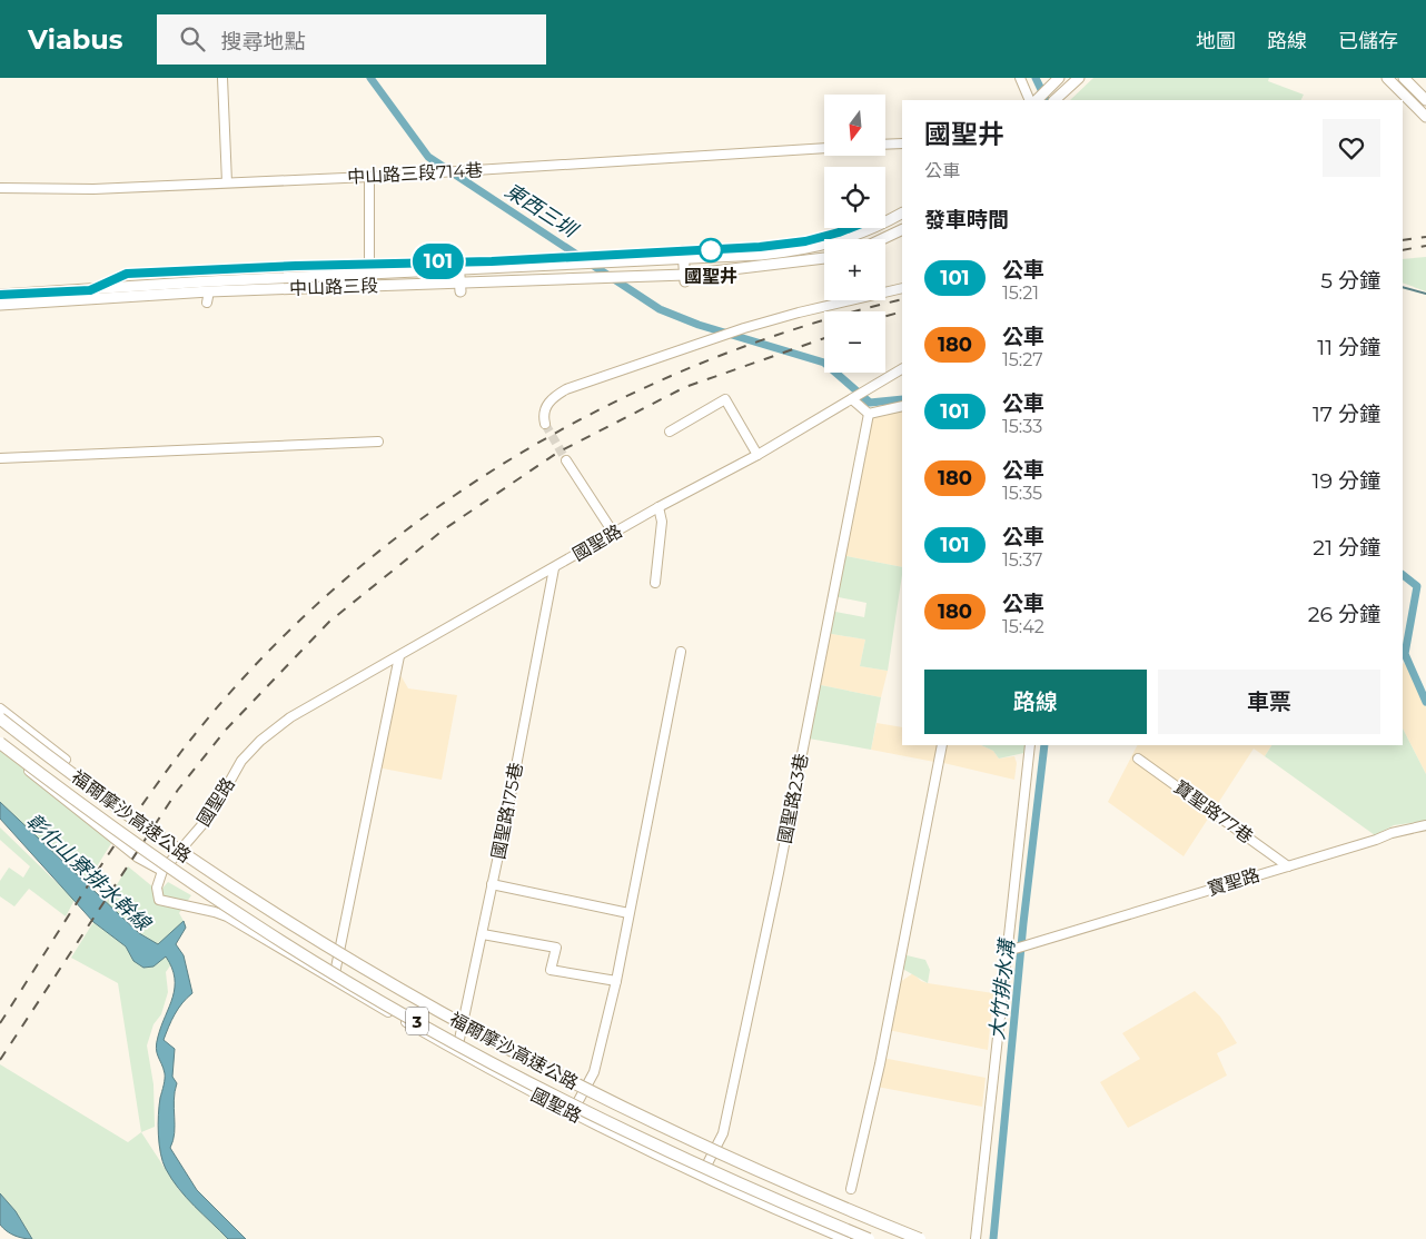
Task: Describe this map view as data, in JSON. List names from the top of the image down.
{
  "streets": {
    "highway": ["福爾摩沙高速公路", "3"],
    "main road": ["中山路三段"],
    "street": [
      "中山路三段714巷",
      "國聖路",
      "國聖路23巷",
      "國聖路175巷",
      "寶聖路77巷",
      "寶聖路"
    ]
  },
  "crossings": [
    ["國聖路", "國聖路23巷"],
    ["國聖路", "國聖路175巷"],
    ["寶聖路77巷", "寶聖路"]
  ],
  "water": ["東西三圳", "彰化山寮排水幹線", "大竹排水溝"],
  "places": ["國聖井"],
  "lines": ["bus line 101"],
  "north": "bottom",
  "page": {
    "header": "Viabus",
    "search": "搜尋地點",
    "nav": ["地圖", "路線", "已儲存"],
    "on_map": "101",
    "map_buttons": ["+", "−"],
    "heading": [
      ["國聖井", "公車"],
      "發車時間"
    ],
    "list": [
      {
        "mark": "101",
        "name": "公車",
        "note": "15:21",
        "value": "5 分鐘"
      },
      {
        "mark": "180",
        "name": "公車",
        "note": "15:27",
        "value": "11 分鐘"
      },
      {
        "mark": "101",
        "name": "公車",
        "note": "15:33",
        "value": "17 分鐘"
      },
      {
        "mark": "180",
        "name": "公車",
        "note": "15:35",
        "value": "19 分鐘"
      },
      {
        "mark": "101",
        "name": "公車",
        "note": "15:37",
        "value": "21 分鐘"
      },
      {
        "mark": "180",
        "name": "公車",
        "note": "15:42",
        "value": "26 分鐘"
      }
    ],
    "buttons": ["路線", "車票"]
  }
}
